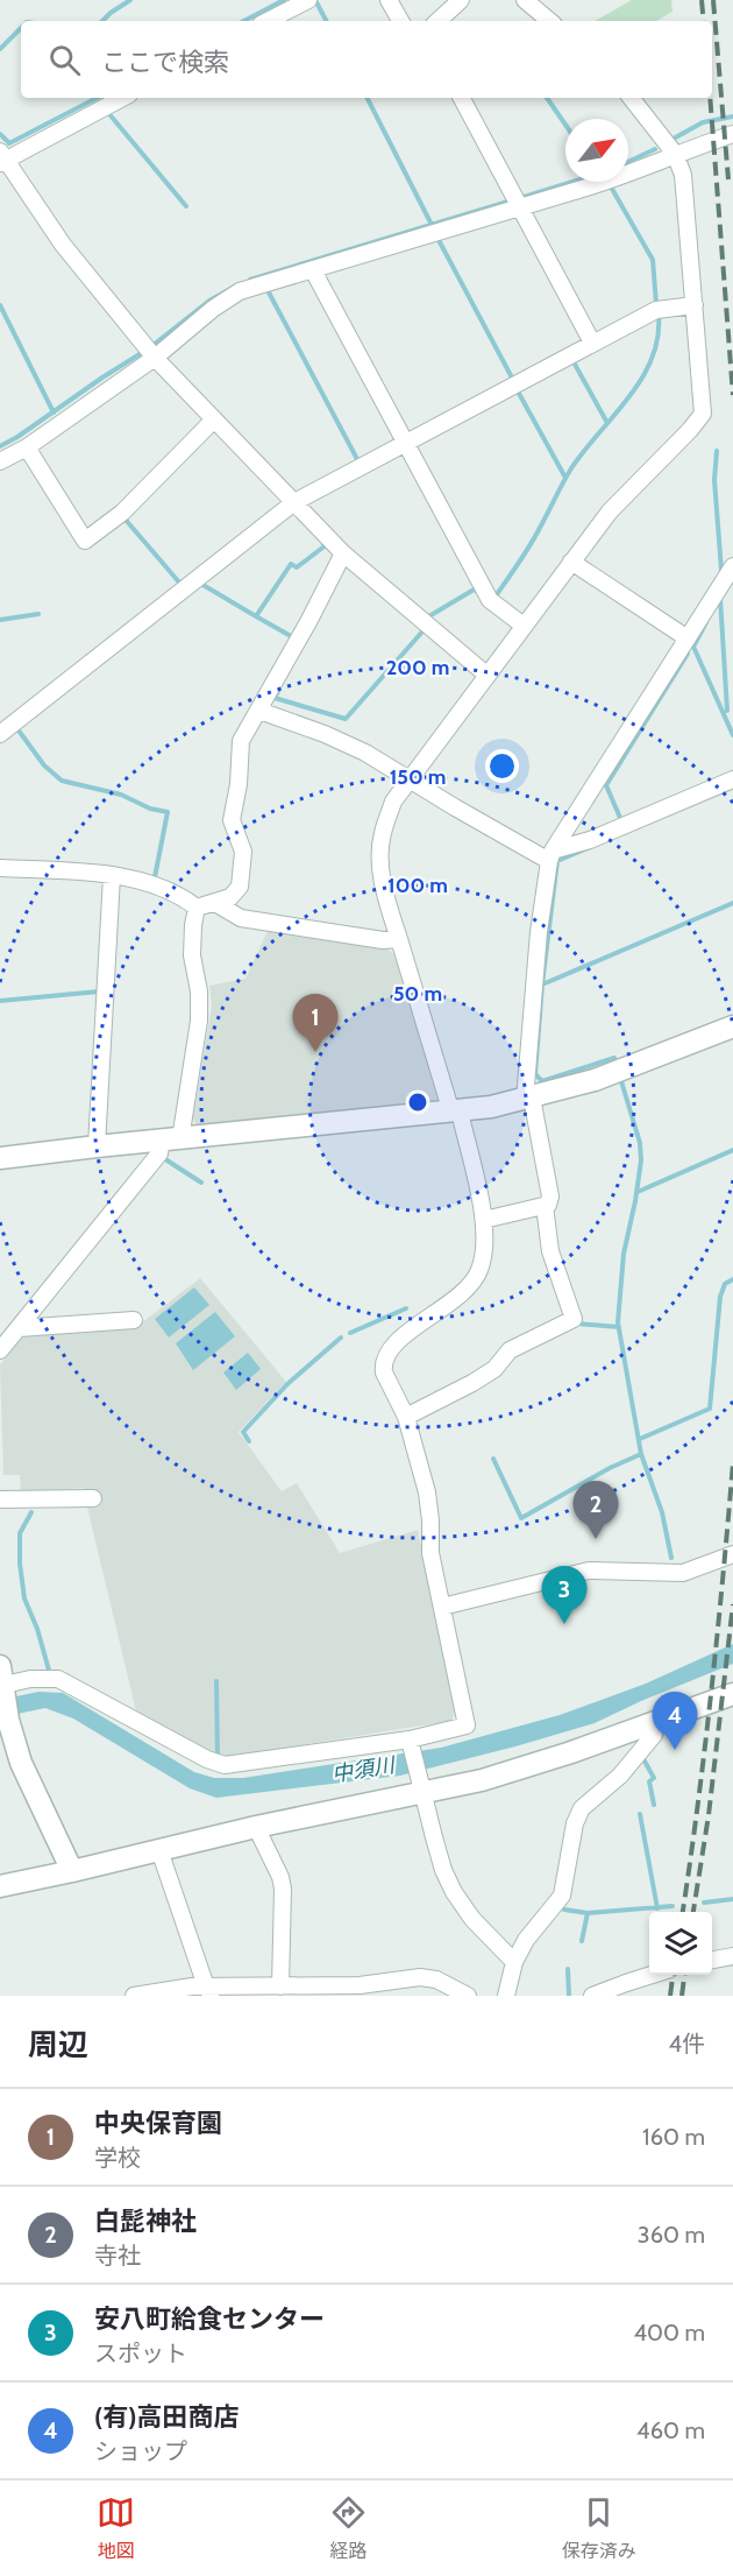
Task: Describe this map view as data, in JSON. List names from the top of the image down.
{
  "water": ["中須川"],
  "north": "top right",
  "page": {
    "search": "ここで検索",
    "pins": [
      "1",
      "2",
      "3",
      "4"
    ],
    "heading": ["周辺", "4件"],
    "list": [
      {
        "mark": "1",
        "name": "中央保育園",
        "note": "学校",
        "value": "160 m"
      },
      {
        "mark": "2",
        "name": "白髭神社",
        "note": "寺社",
        "value": "360 m"
      },
      {
        "mark": "3",
        "name": "安八町給食センター",
        "note": "スポット",
        "value": "400 m"
      },
      {
        "mark": "4",
        "name": "(有)高田商店",
        "note": "ショップ",
        "value": "460 m"
      }
    ],
    "nav": ["地図", "経路", "保存済み"]
  },
  "rings": [
    "200 m",
    "150 m",
    "100 m",
    "50 m"
  ]
}
